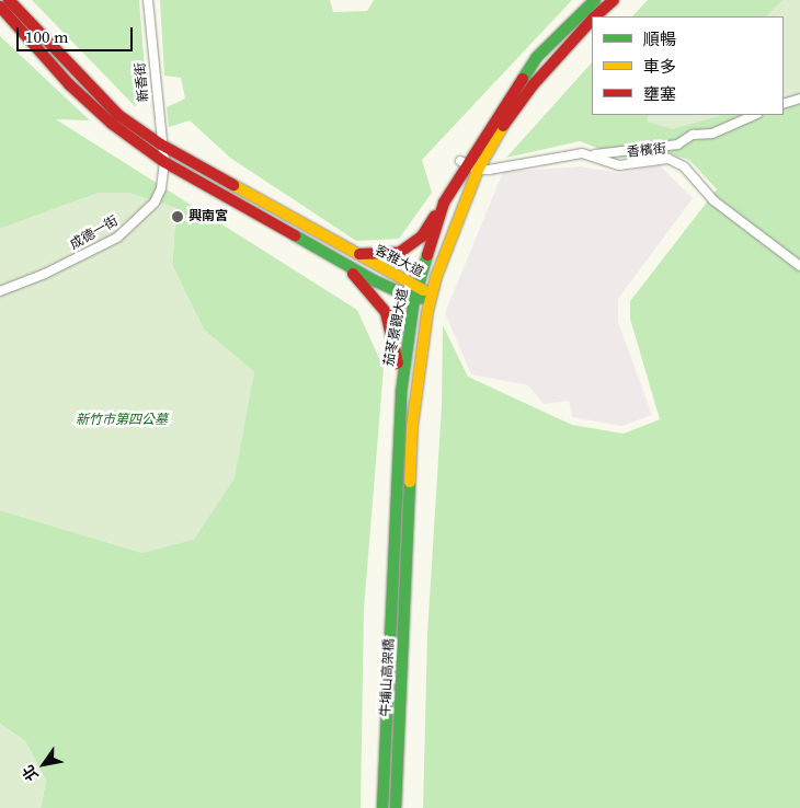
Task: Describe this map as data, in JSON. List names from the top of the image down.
{
  "streets": {
    "street": [
      "新香街",
      "香檳街",
      "成德一街",
      "客雅大道",
      "茄苳景觀大道",
      "牛埔山高架橋"
    ]
  },
  "crossings": [
    ["新香街", "成德一街"],
    ["新香街", "客雅大道"],
    ["香檳街", "茄苳景觀大道"],
    ["成德一街", "客雅大道"],
    ["客雅大道", "茄苳景觀大道"],
    ["茄苳景觀大道", "牛埔山高架橋"]
  ],
  "parks": ["新竹市第四公墓"],
  "places": ["興南宮"],
  "legend": ["順暢", "車多", "壅塞"],
  "scale_bar": "100 m",
  "north": "bottom left"
}
